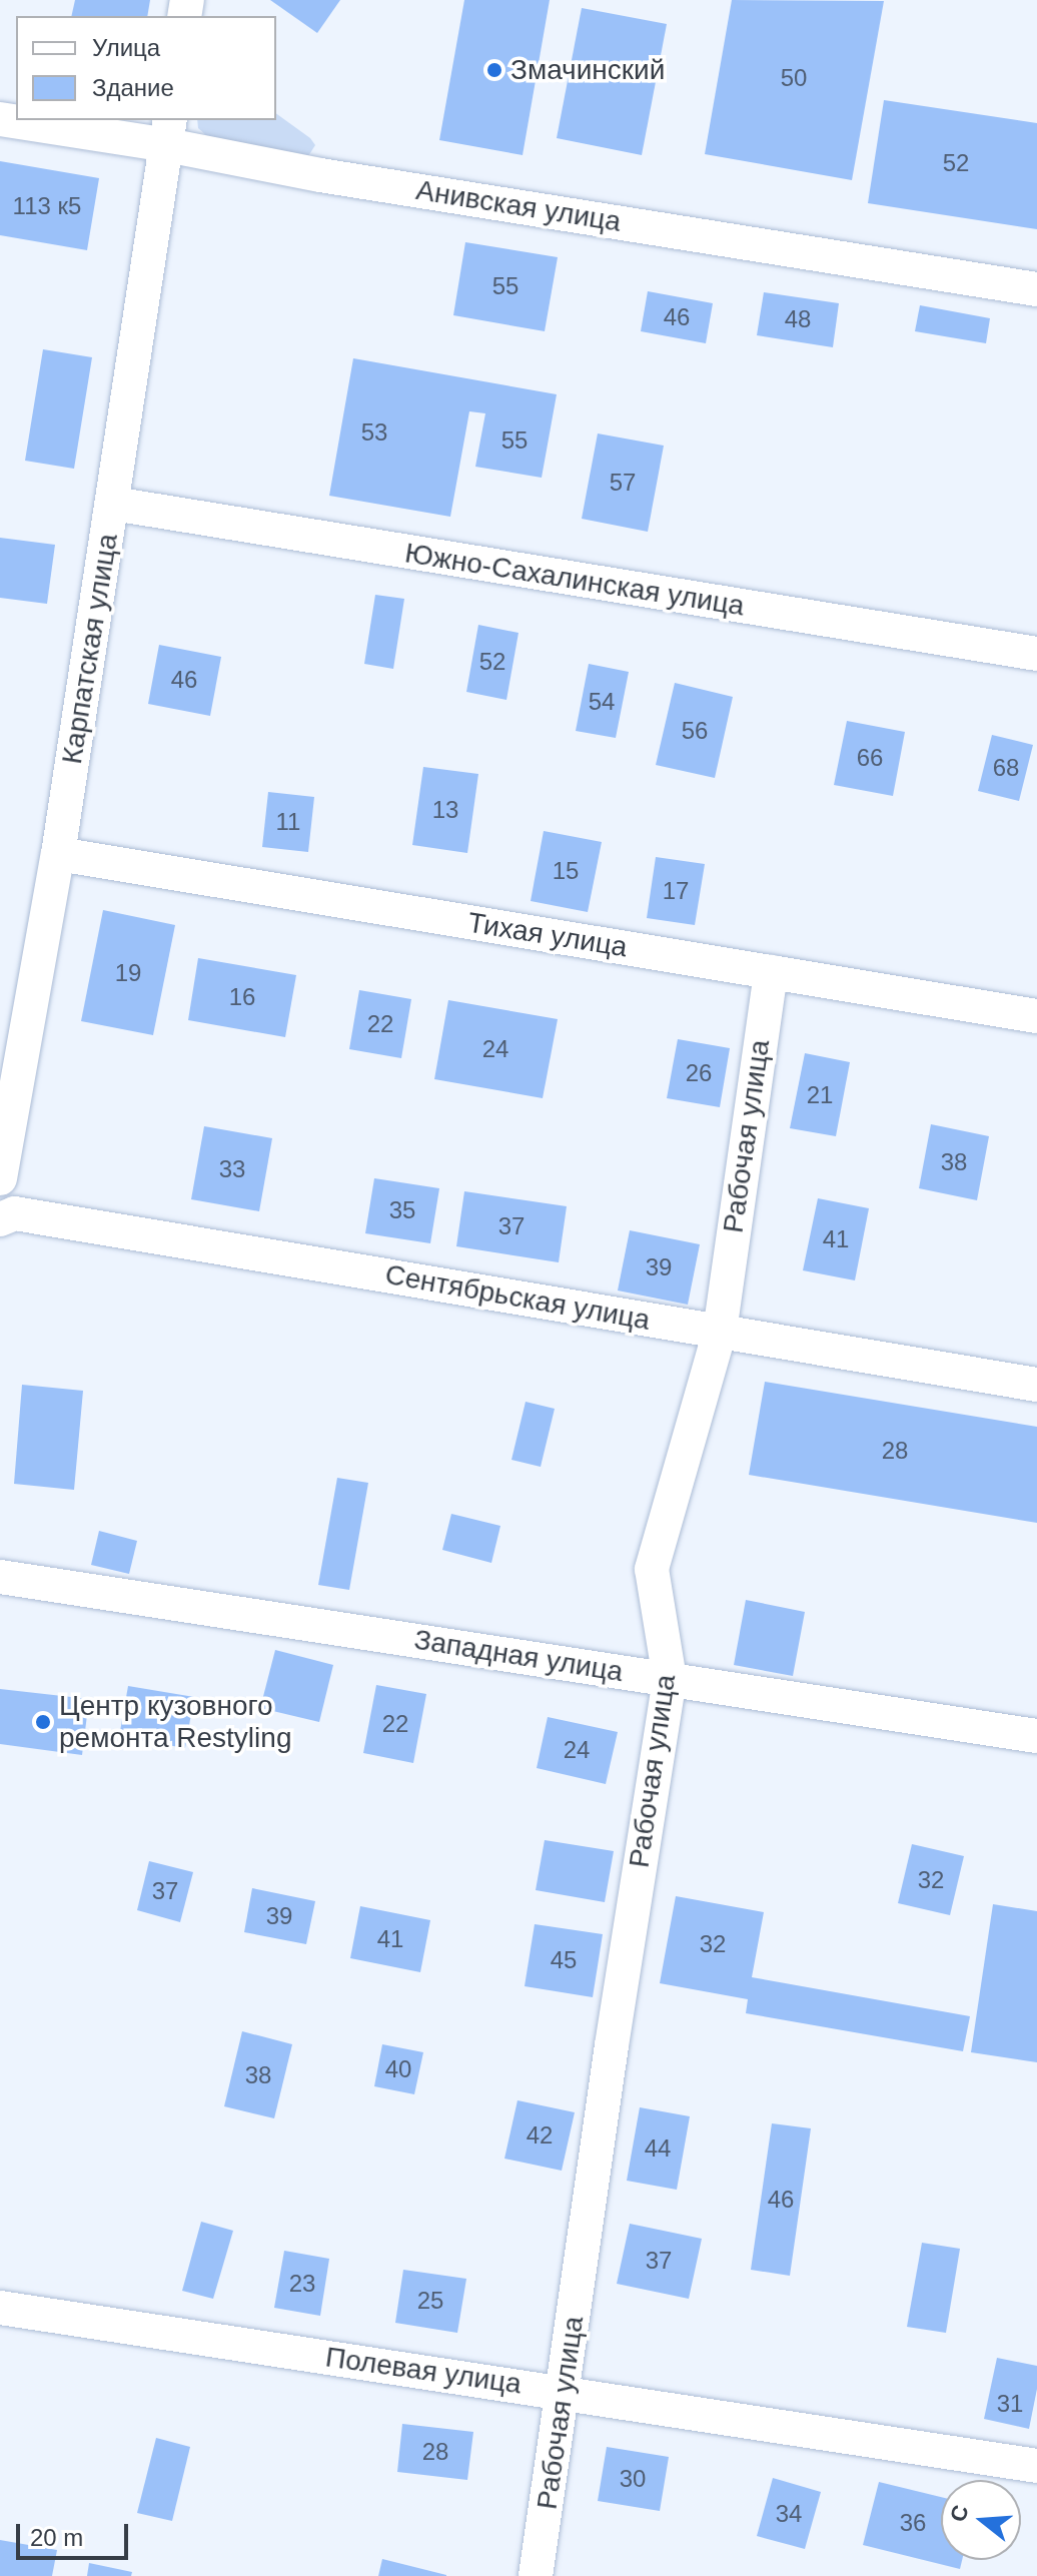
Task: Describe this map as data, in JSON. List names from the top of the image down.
{
  "streets": {
    "street": [
      "Анивская улица",
      "Южно-Сахалинская улица",
      "Карпатская улица",
      "Тихая улица",
      "Рабочая улица",
      "Сентябрьская улица",
      "Западная улица",
      "Полевая улица"
    ]
  },
  "crossings": [
    ["Анивская улица", "Карпатская улица"],
    ["Южно-Сахалинская улица", "Карпатская улица"],
    ["Карпатская улица", "Тихая улица"],
    ["Тихая улица", "Рабочая улица"],
    ["Рабочая улица", "Сентябрьская улица"],
    ["Рабочая улица", "Западная улица"],
    ["Рабочая улица", "Полевая улица"]
  ],
  "places": ["Змачинский", "Центр кузовного ремонта Restyling"],
  "house_numbers": [
    "50",
    "52",
    "113 к5",
    "55",
    "46",
    "48",
    "53",
    "55",
    "57",
    "52",
    "46",
    "54",
    "56",
    "66",
    "68",
    "13",
    "11",
    "15",
    "17",
    "19",
    "16",
    "22",
    "24",
    "26",
    "21",
    "38",
    "33",
    "35",
    "37",
    "41",
    "39",
    "28",
    "22",
    "24",
    "32",
    "37",
    "39",
    "41",
    "32",
    "45",
    "40",
    "38",
    "42",
    "44",
    "46",
    "37",
    "23",
    "25",
    "31",
    "28",
    "30",
    "34",
    "36"
  ],
  "legend": ["Улица", "Здание"],
  "scale_bar": "20 m",
  "north": "left"
}
